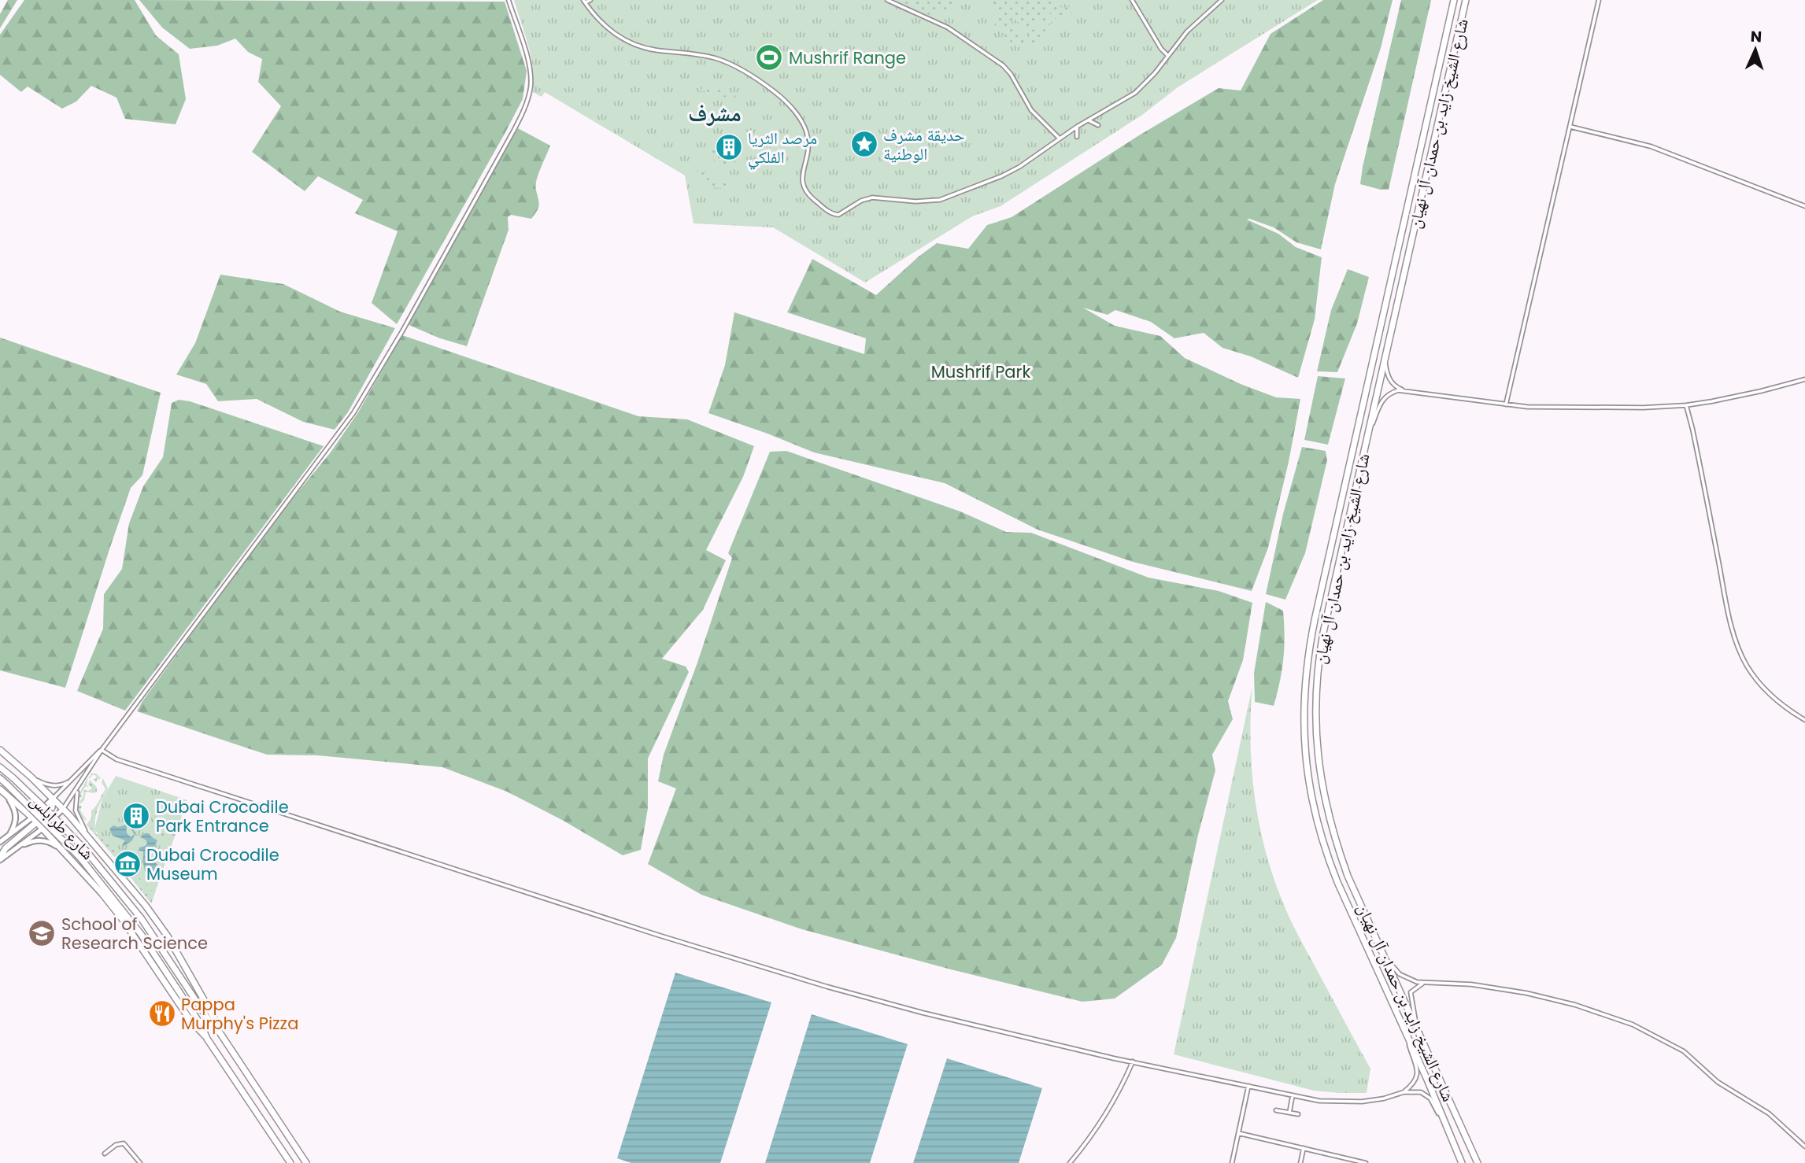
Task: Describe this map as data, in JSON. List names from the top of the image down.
{
  "streets": {
    "highway": ["شارع الشيخ زايد بن حمدان آل نهيان", "شارع طرابلس"]
  },
  "districts": ["مشرف"],
  "parks": ["Mushrif Park"],
  "places": {
    "sports": ["Mushrif Range"],
    "place": ["حديقة مشرف الوطنية"],
    "building": ["مرصد الثريا الفلكي", "Dubai Crocodile Park Entrance"],
    "museum": ["Dubai Crocodile Museum"],
    "school or university": ["School of Research Science"],
    "restaurant": ["Pappa Murphy's Pizza"]
  },
  "north": "top"
}
